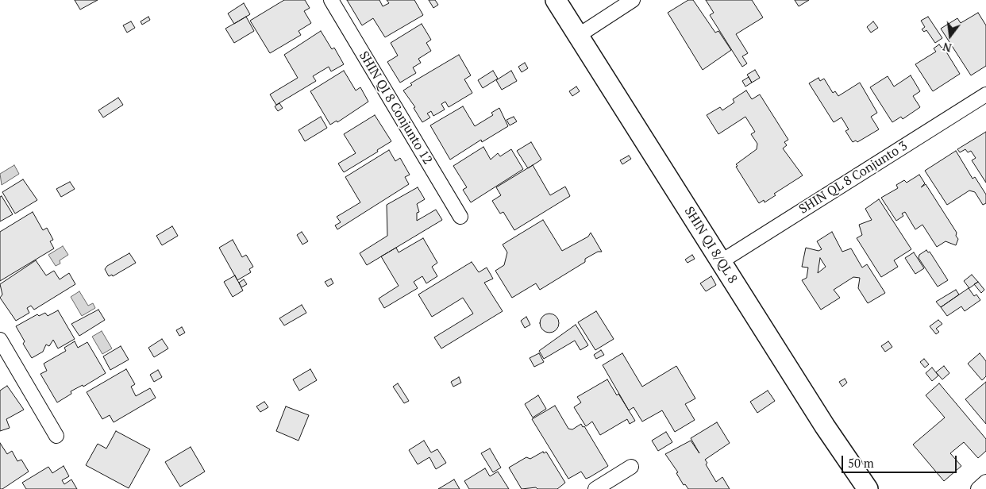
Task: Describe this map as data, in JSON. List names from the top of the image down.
{
  "streets": {
    "street": ["SHIN QI 8 Conjunto 12", "SHIN QL 8 Conjunto 3", "SHIN QI 8/QL 8"]
  },
  "crossings": [
    ["SHIN QL 8 Conjunto 3", "SHIN QI 8/QL 8"]
  ],
  "scale_bar": "50 m",
  "north": "bottom"
}
